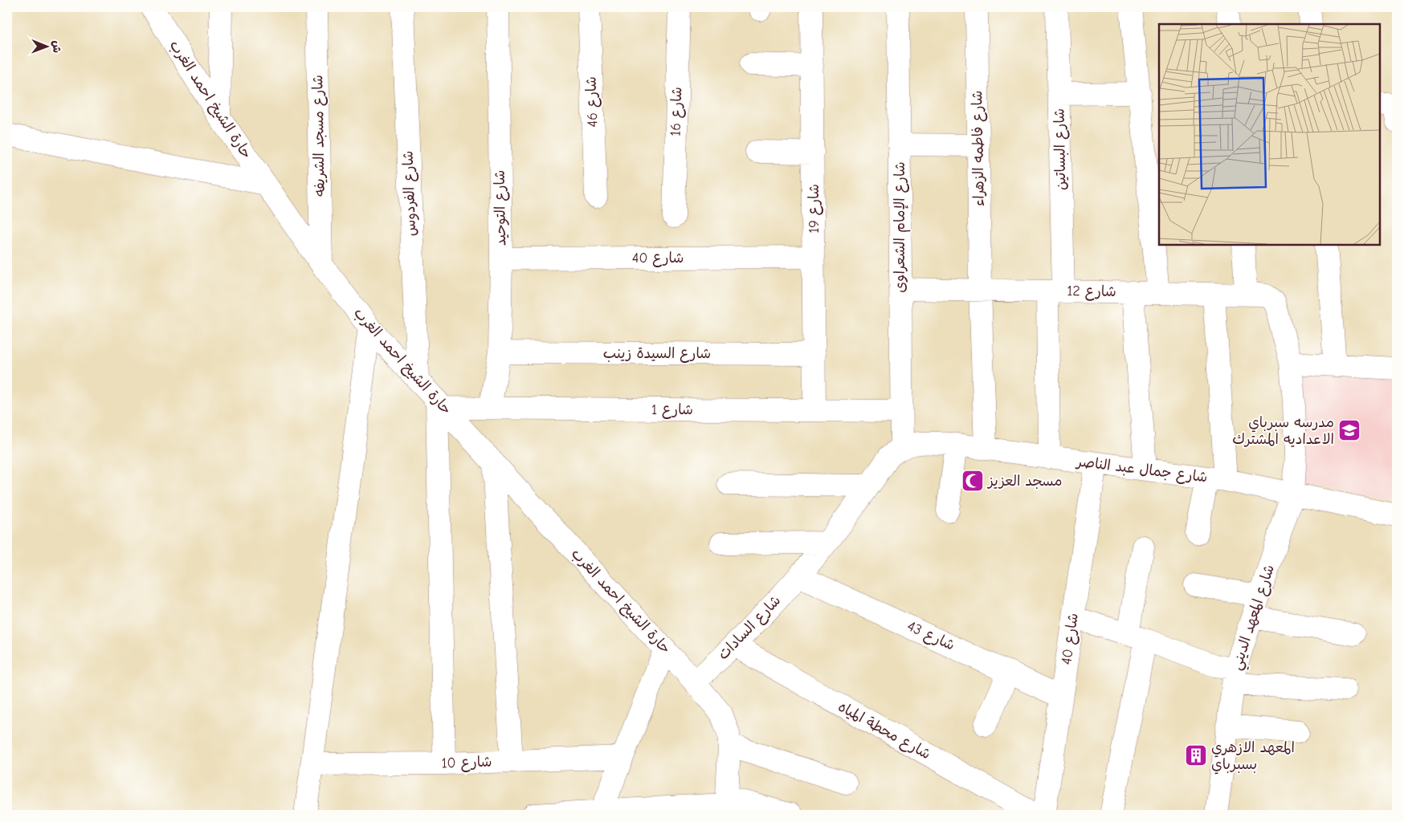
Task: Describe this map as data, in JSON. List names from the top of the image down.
{
  "streets": {
    "street": [
      "حارة الشيخ احمد الغرب",
      "شارع 46",
      "شارع 16",
      "شارع مسجد الشريفه",
      "شارع فاطمه الزهراء",
      "شارع البساتين",
      "شارع الفردوس",
      "شارع التوحيد",
      "شارع 19",
      "شارع الإمام الشعراوى",
      "شارع 40",
      "شارع 12",
      "شارع السيدة زينب",
      "شارع 1",
      "شارع جمال عبد الناصر",
      "شارع المعهد الديني",
      "شارع السادات",
      "شارع 43",
      "شارع محطة المياه",
      "شارع 10"
    ]
  },
  "crossings": [
    ["حارة الشيخ احمد الغرب", "شارع مسجد الشريفه"],
    ["حارة الشيخ احمد الغرب", "شارع الفردوس"],
    ["حارة الشيخ احمد الغرب", "شارع 1"],
    ["حارة الشيخ احمد الغرب", "شارع السادات"],
    ["شارع فاطمه الزهراء", "شارع 12"],
    ["شارع البساتين", "شارع 12"],
    ["شارع البساتين", "شارع جمال عبد الناصر"],
    ["شارع التوحيد", "شارع 40"],
    ["شارع التوحيد", "شارع السيدة زينب"],
    ["شارع التوحيد", "شارع 1"],
    ["شارع 19", "شارع 40"],
    ["شارع 19", "شارع السيدة زينب"],
    ["شارع 19", "شارع 1"],
    ["شارع الإمام الشعراوى", "شارع 12"],
    ["شارع الإمام الشعراوى", "شارع 1"],
    ["شارع الإمام الشعراوى", "شارع جمال عبد الناصر"],
    ["شارع الإمام الشعراوى", "شارع السادات"],
    ["شارع 40", "شارع جمال عبد الناصر"],
    ["شارع 40", "شارع 43"],
    ["شارع 12", "شارع المعهد الديني"],
    ["شارع جمال عبد الناصر", "شارع المعهد الديني"],
    ["شارع جمال عبد الناصر", "شارع السادات"],
    ["شارع السادات", "شارع 43"],
    ["شارع السادات", "شارع محطة المياه"]
  ],
  "places": {
    "school or university": ["مدرسه سبرباي الاعداديه المشترك"],
    "mosque": ["مسجد العزيز"],
    "building": ["المعهد الازهري بسبرباي"]
  },
  "north": "right"
}
